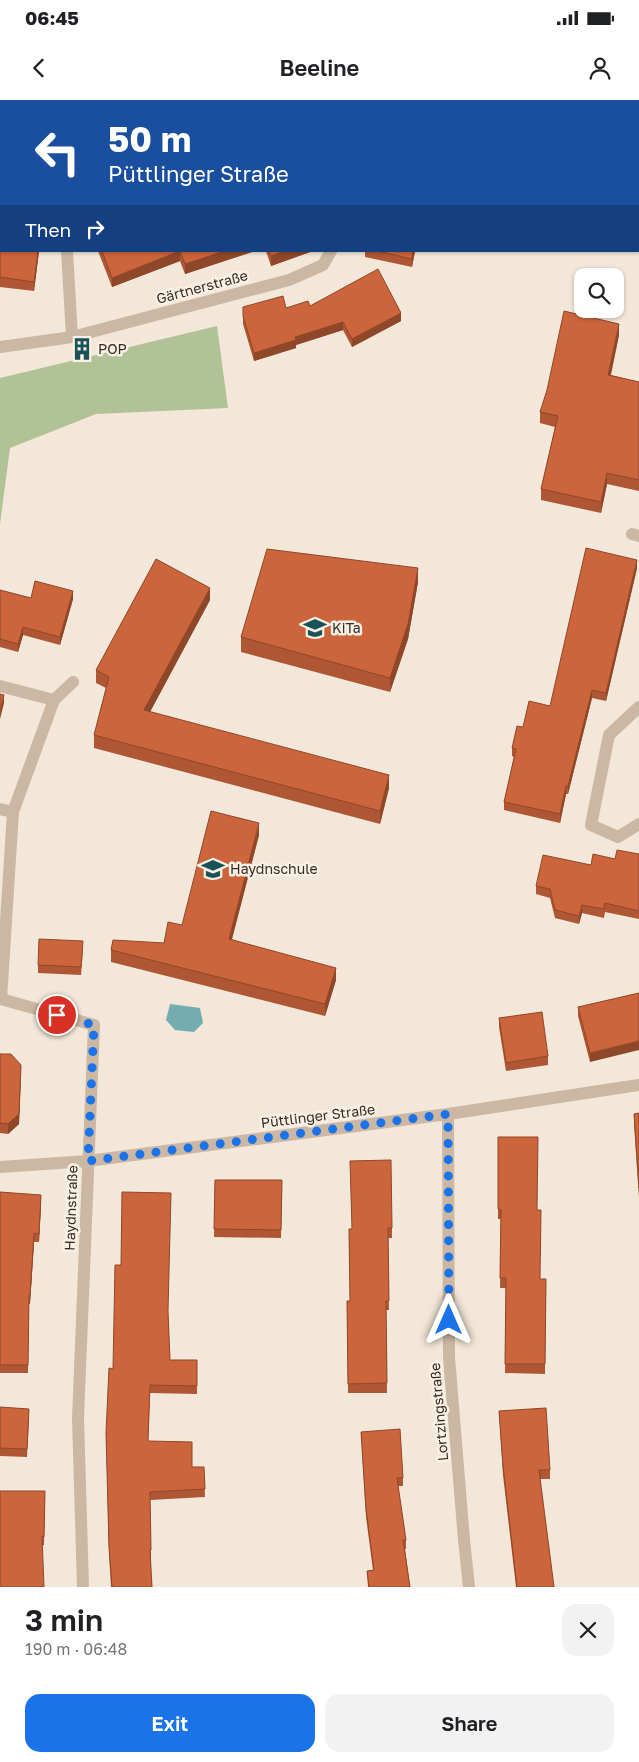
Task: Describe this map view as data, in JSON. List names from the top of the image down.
{
  "streets": {
    "street": [
      "Gärtnerstraße",
      "Püttlinger Straße",
      "Haydnstraße",
      "Lortzingstraße"
    ]
  },
  "crossings": [
    ["Püttlinger Straße", "Haydnstraße"],
    ["Püttlinger Straße", "Lortzingstraße"]
  ],
  "places": {
    "building": ["POP"],
    "school or university": ["KiTa", "Haydnschule"]
  },
  "page": {
    "status": "06:45",
    "header": "Beeline",
    "turn": ["50 m", "Püttlinger Straße"],
    "then": "Then",
    "heading": ["3 min", "190 m · 06:48"],
    "buttons": ["Exit", "Share"]
  }
}
